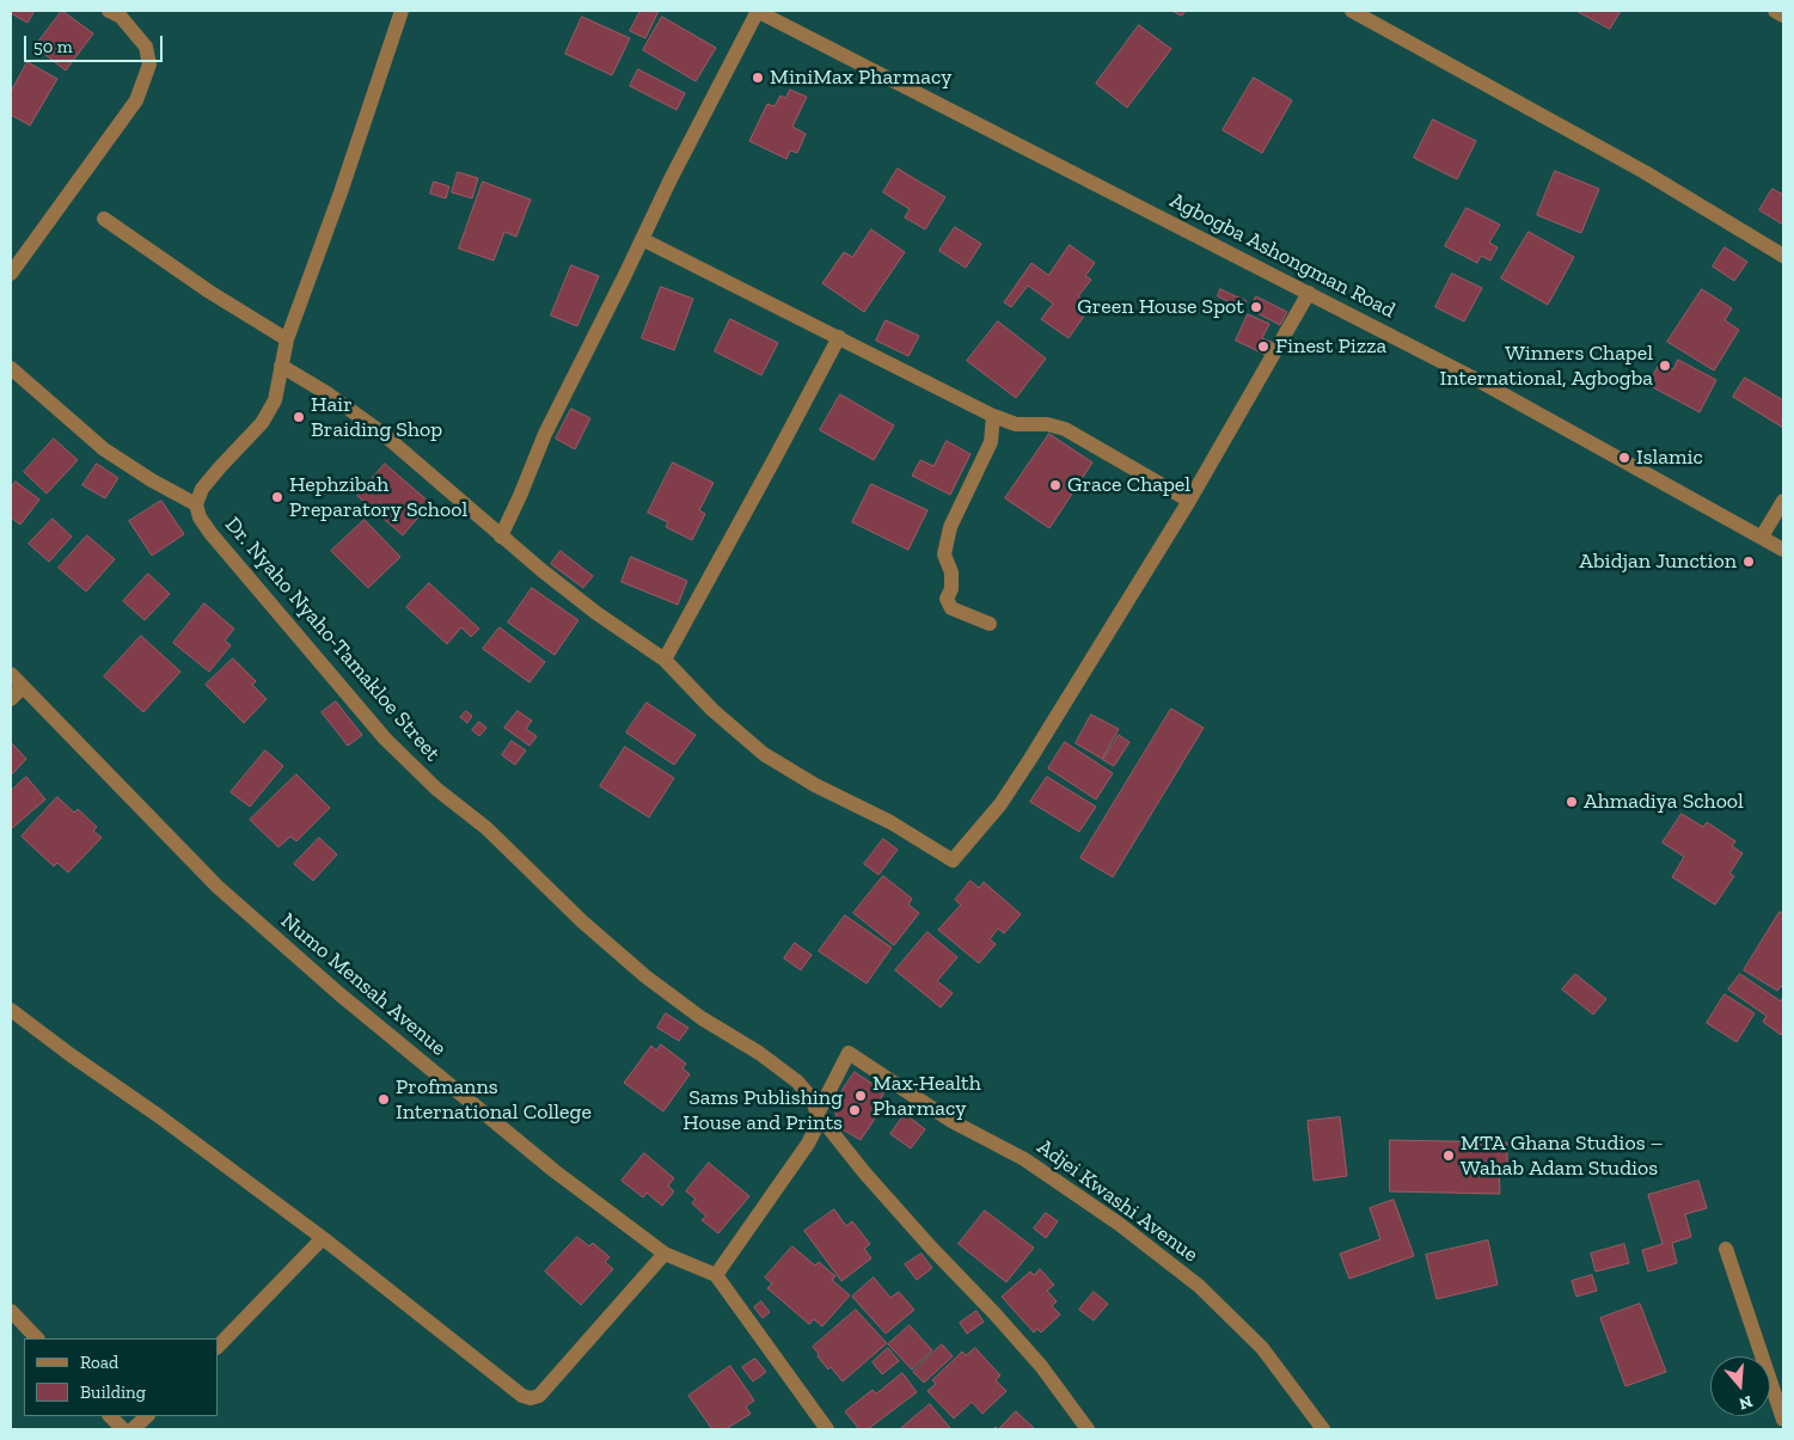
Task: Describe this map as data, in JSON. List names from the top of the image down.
{
  "streets": {
    "street": [
      "Agbogba Ashongman Road",
      "Dr. Nyaho Nyaho-Tamakloe Street",
      "Numo Mensah Avenue",
      "Adjei Kwashi Avenue"
    ]
  },
  "crossings": [
    ["Dr. Nyaho Nyaho-Tamakloe Street", "Adjei Kwashi Avenue"]
  ],
  "places": [
    "MiniMax Pharmacy",
    "Green House Spot",
    "Finest Pizza",
    "Winners Chapel International, Agbogba",
    "Hair Braiding Shop",
    "Islamic",
    "Grace Chapel",
    "Hephzibah Preparatory School",
    "Abidjan Junction",
    "Ahmadiya School",
    "Max-Health Pharmacy",
    "Profmanns International College",
    "Sams Publishing House and Prints",
    "MTA Ghana Studios – Wahab Adam Studios"
  ],
  "legend": ["Road", "Building"],
  "scale_bar": "50 m",
  "north": "bottom"
}
